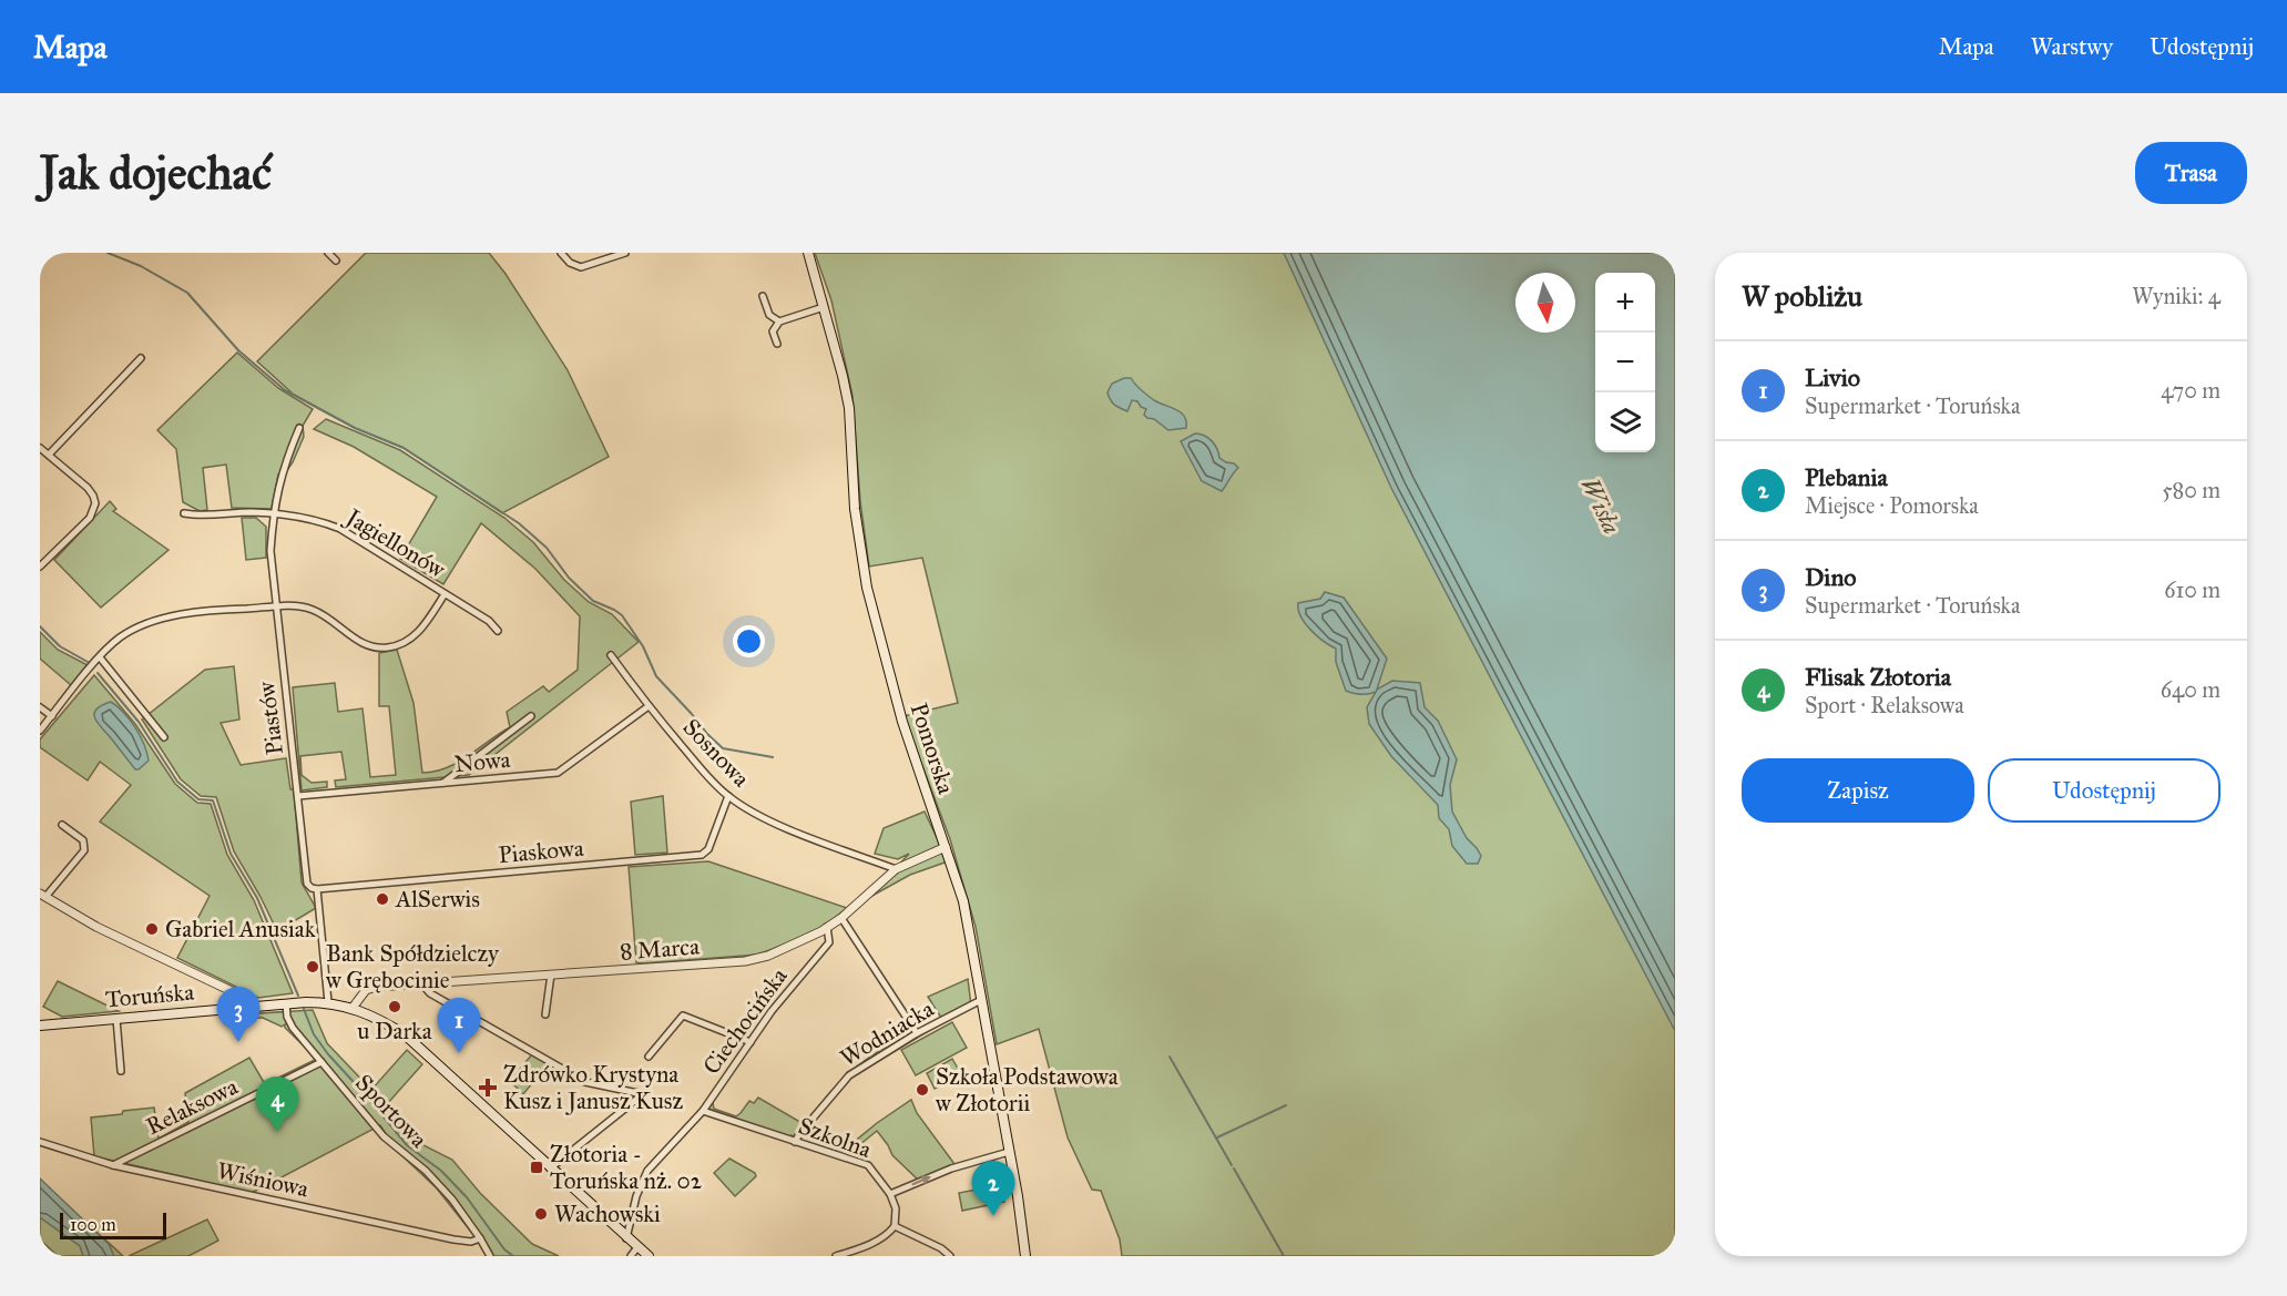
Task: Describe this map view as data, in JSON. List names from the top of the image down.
{
  "streets": {
    "main road": ["Pomorska", "Toruńska"],
    "street": [
      "Jagiellonów",
      "Piastów",
      "Sosnowa",
      "Nowa",
      "Piaskowa",
      "8 Marca",
      "Ciechocińska",
      "Wodniacka",
      "Relaksowa",
      "Sportowa",
      "Szkolna",
      "Wiśniowa"
    ]
  },
  "crossings": [
    ["Jagiellonów", "Piastów"],
    ["Piastów", "Nowa"],
    ["Piastów", "Piaskowa"],
    ["Piastów", "Toruńska"],
    ["Pomorska", "8 Marca"],
    ["Pomorska", "Wodniacka"],
    ["Sosnowa", "Nowa"],
    ["Sosnowa", "Piaskowa"],
    ["Sosnowa", "8 Marca"],
    ["8 Marca", "Toruńska"],
    ["8 Marca", "Ciechocińska"],
    ["Toruńska", "Ciechocińska"],
    ["Toruńska", "Sportowa"],
    ["Ciechocińska", "Szkolna"],
    ["Wodniacka", "Szkolna"],
    ["Relaksowa", "Sportowa"],
    ["Relaksowa", "Wiśniowa"],
    ["Sportowa", "Wiśniowa"]
  ],
  "water": ["Wisła"],
  "places": {
    "other": [
      "AlSerwis",
      "Gabriel Anusiak",
      "Bank Spółdzielczy w Grębocinie",
      "u Darka",
      "Szkoła Podstawowa w Złotorii",
      "Wachowski"
    ],
    "health": ["Zdrówko Krystyna Kusz i Janusz Kusz"],
    "transit": ["Złotoria - Toruńska nż. 02"]
  },
  "scale_bar": "100 m",
  "north": "bottom",
  "page": {
    "header": "Mapa",
    "nav": ["Mapa", "Warstwy", "Udostępnij"],
    "buttons": [
      "Trasa",
      ["Zapisz", "Udostępnij"]
    ],
    "title": "Jak dojechać",
    "heading": ["W pobliżu", "Wyniki: 4"],
    "map_buttons": ["+", "−"],
    "list": [
      {
        "mark": "1",
        "name": "Livio",
        "note": "Supermarket · Toruńska",
        "value": "470 m"
      },
      {
        "mark": "2",
        "name": "Plebania",
        "note": "Miejsce · Pomorska",
        "value": "580 m"
      },
      {
        "mark": "3",
        "name": "Dino",
        "note": "Supermarket · Toruńska",
        "value": "610 m"
      },
      {
        "mark": "4",
        "name": "Flisak Złotoria",
        "note": "Sport · Relaksowa",
        "value": "640 m"
      }
    ],
    "pins": [
      "3",
      "1",
      "4",
      "2"
    ],
    "scale": "100 m"
  }
}
